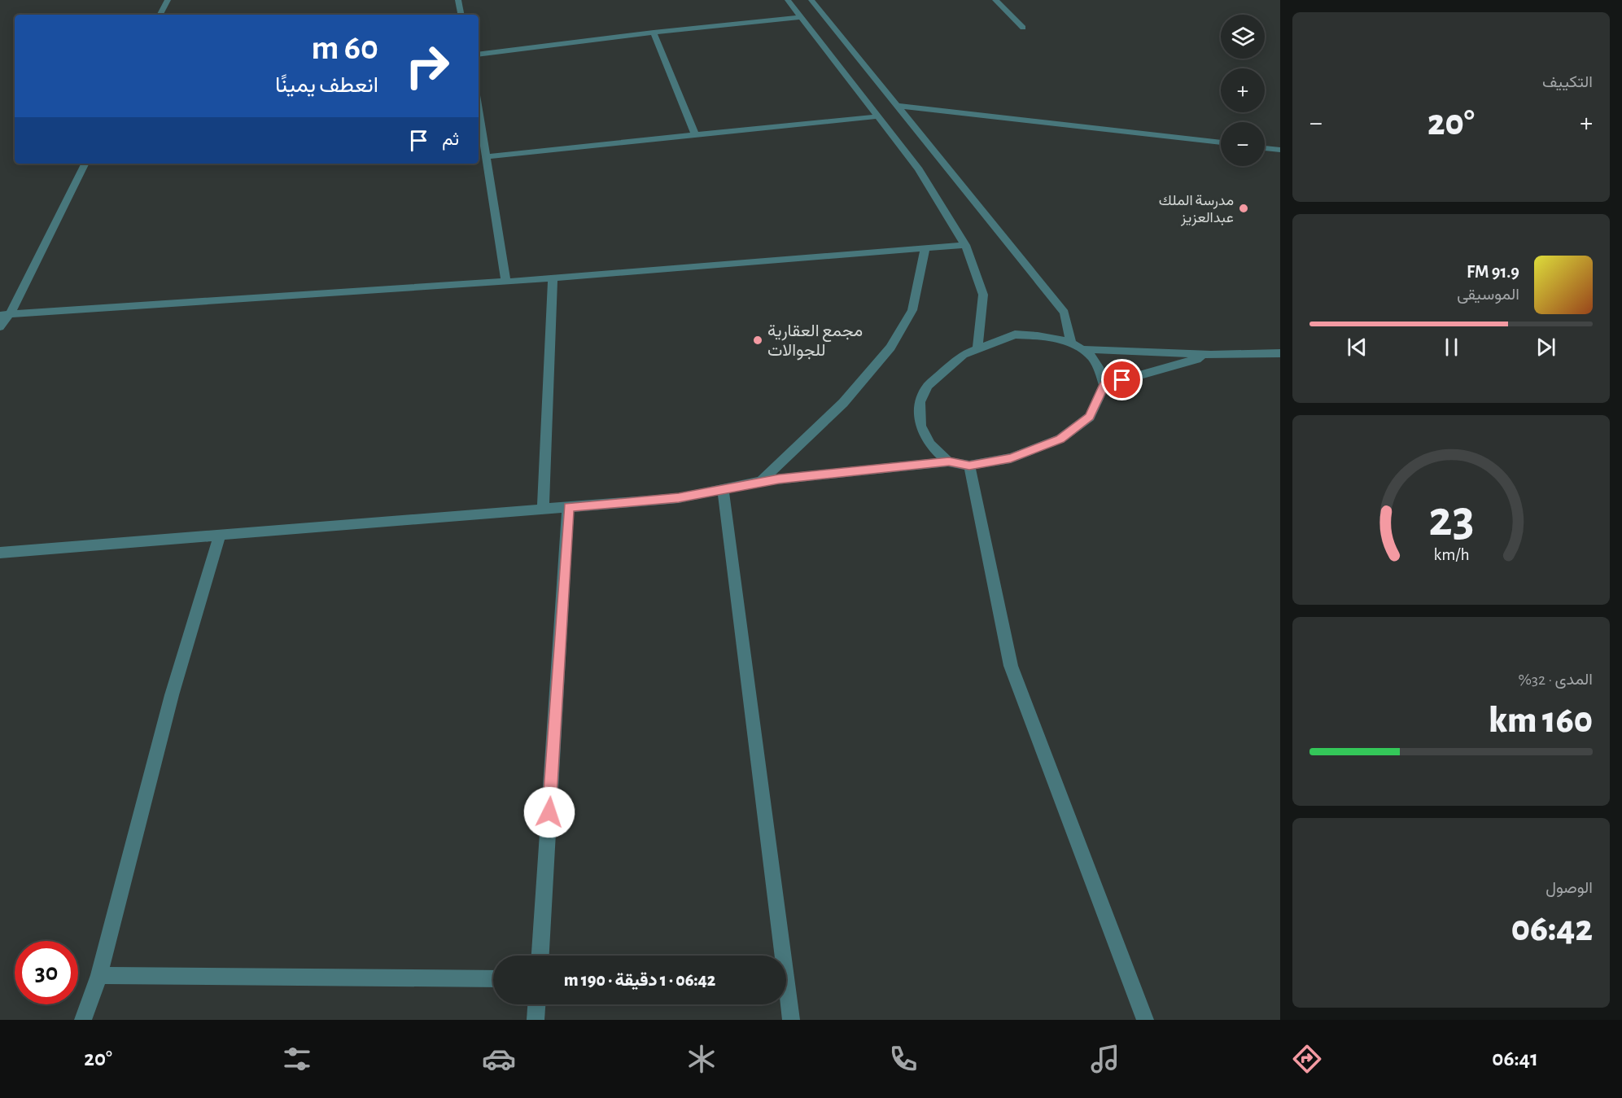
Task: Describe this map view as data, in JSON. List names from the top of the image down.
{
  "places": ["مدرسة الملك عبدالعزيز", "مجمع العقارية للجوالات"],
  "page": {
    "tile": [
      "التكييف",
      ["المدى · 32%", "160 km"],
      ["الوصول", "06:42"]
    ],
    "map_buttons": ["+", "−"],
    "turn": ["60 m", "انعطف يمينًا"],
    "heat": ["−", "20°", "+"],
    "then": "ثم",
    "song": ["91.9 FM", "الموسيقى"],
    "limit": "30",
    "trip": "06:42 · 1 دقيقة · 190 m",
    "tabs": ["06:41", "20°"],
    "gauge": ["23", "km/h"]
  }
}
